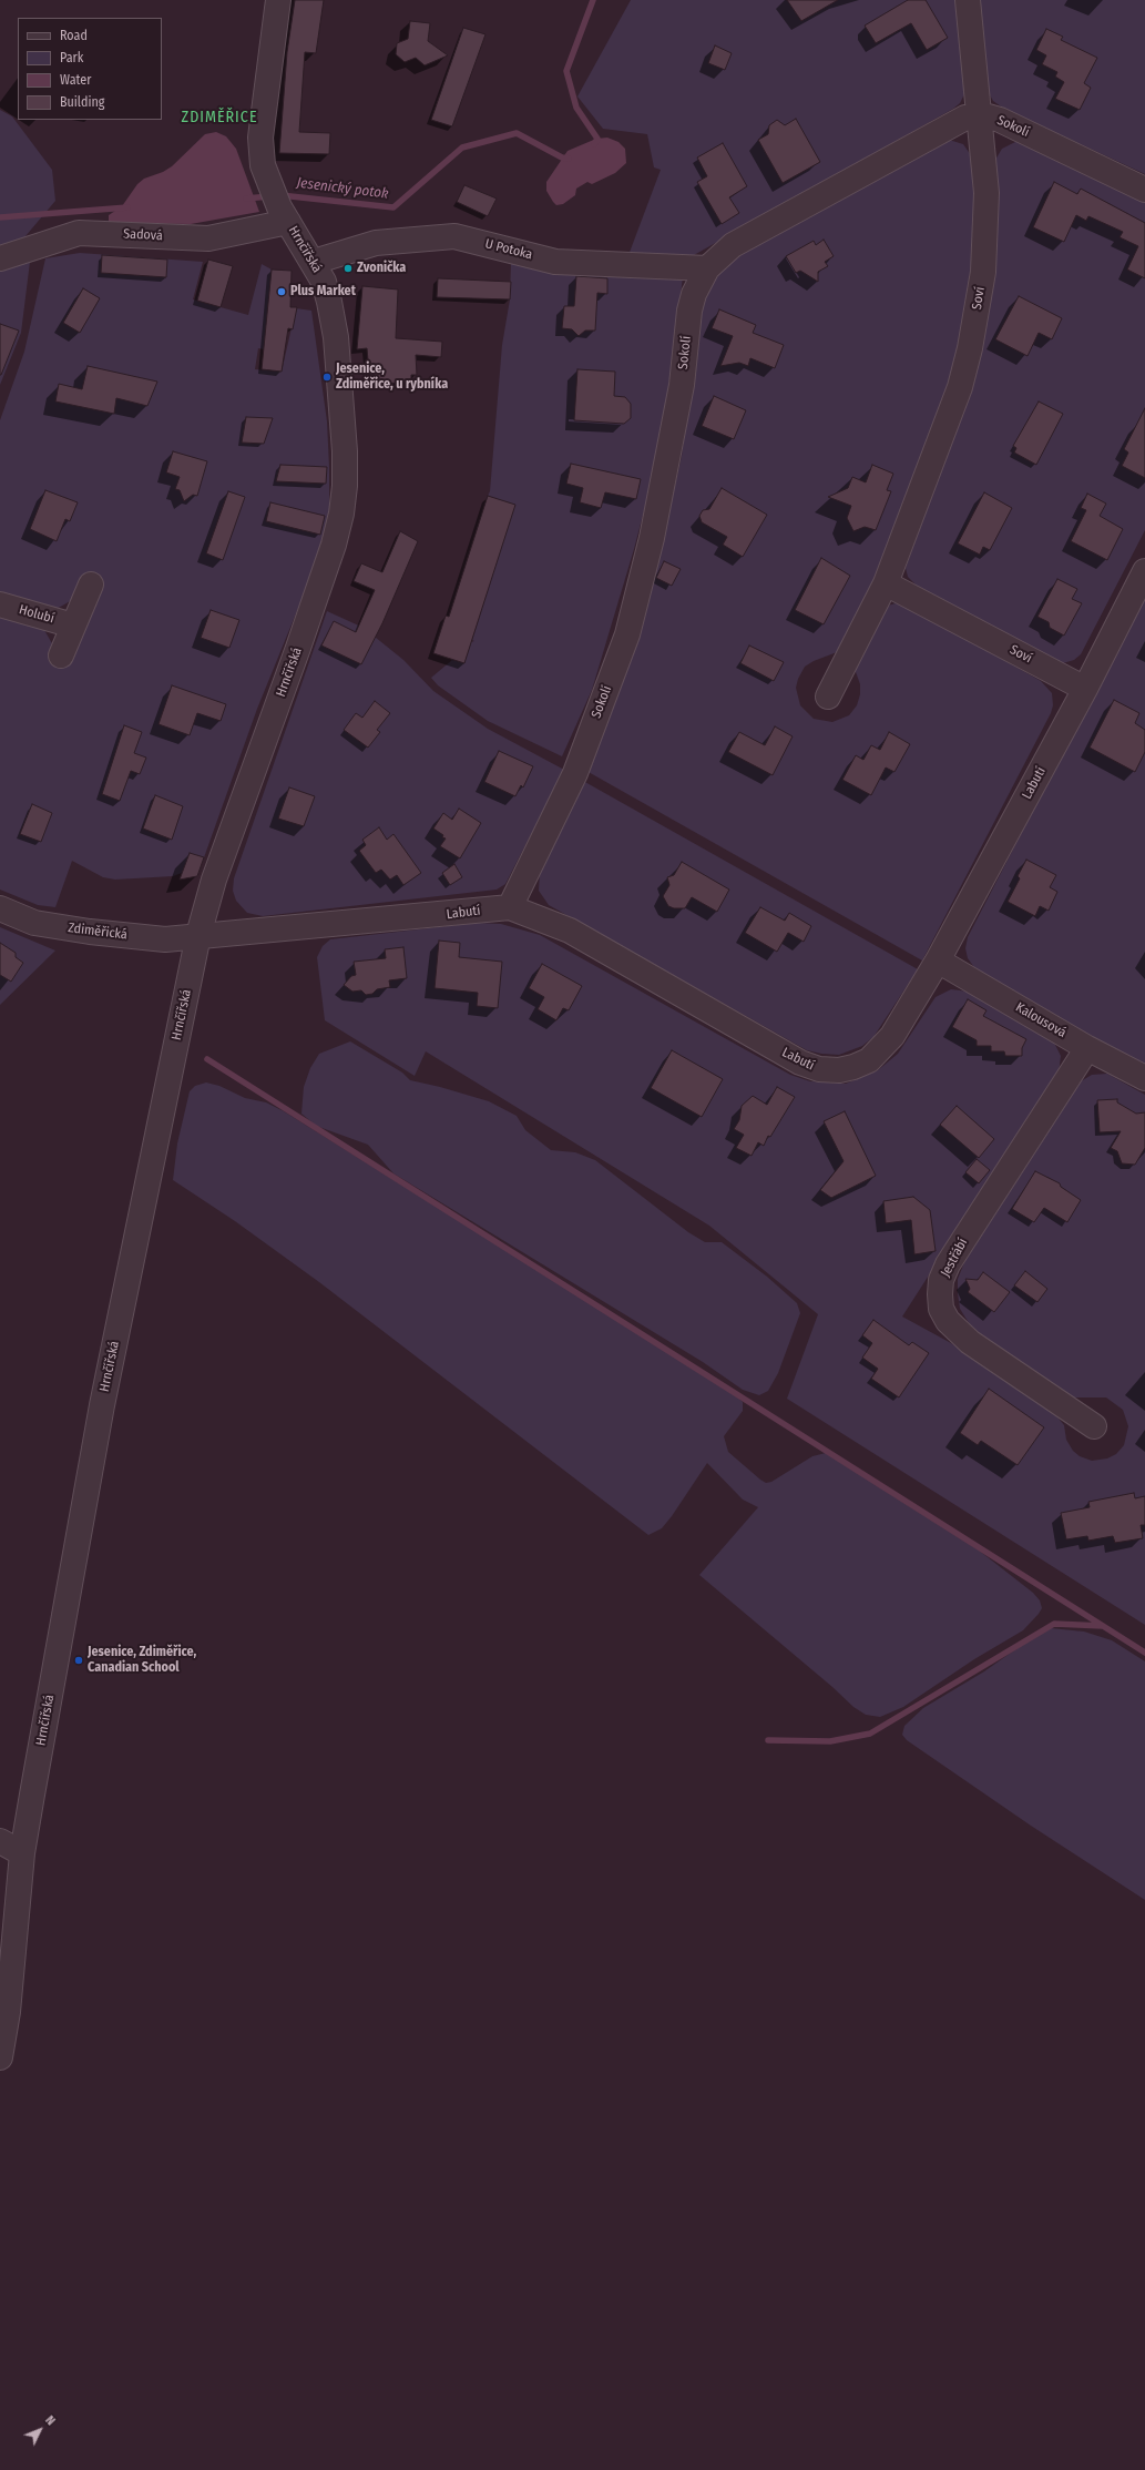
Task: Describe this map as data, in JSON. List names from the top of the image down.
{
  "streets": {
    "street": [
      "Sokolí",
      "Sadová",
      "Hrnčířská",
      "U Potoka",
      "Soví",
      "Holubí",
      "Labutí",
      "Zdiměřická",
      "Kalousová",
      "Jestřábí"
    ]
  },
  "crossings": [
    ["Sokolí", "U Potoka"],
    ["Sokolí", "Soví"],
    ["Sokolí", "Labutí"],
    ["Sadová", "Hrnčířská"],
    ["Hrnčířská", "U Potoka"],
    ["Hrnčířská", "Labutí"],
    ["Hrnčířská", "Zdiměřická"],
    ["Soví", "Labutí"],
    ["Labutí", "Zdiměřická"],
    ["Labutí", "Kalousová"],
    ["Kalousová", "Jestřábí"]
  ],
  "districts": ["ZDIMĚŘICE"],
  "water": ["Jesenický potok"],
  "places": [
    "Zvonička",
    "Plus Market",
    "Jesenice, Zdiměřice, u rybníka",
    "Jesenice, Zdiměřice, Canadian School"
  ],
  "legend": [
    "Road",
    "Park",
    "Water",
    "Building"
  ],
  "north": "top right"
}
